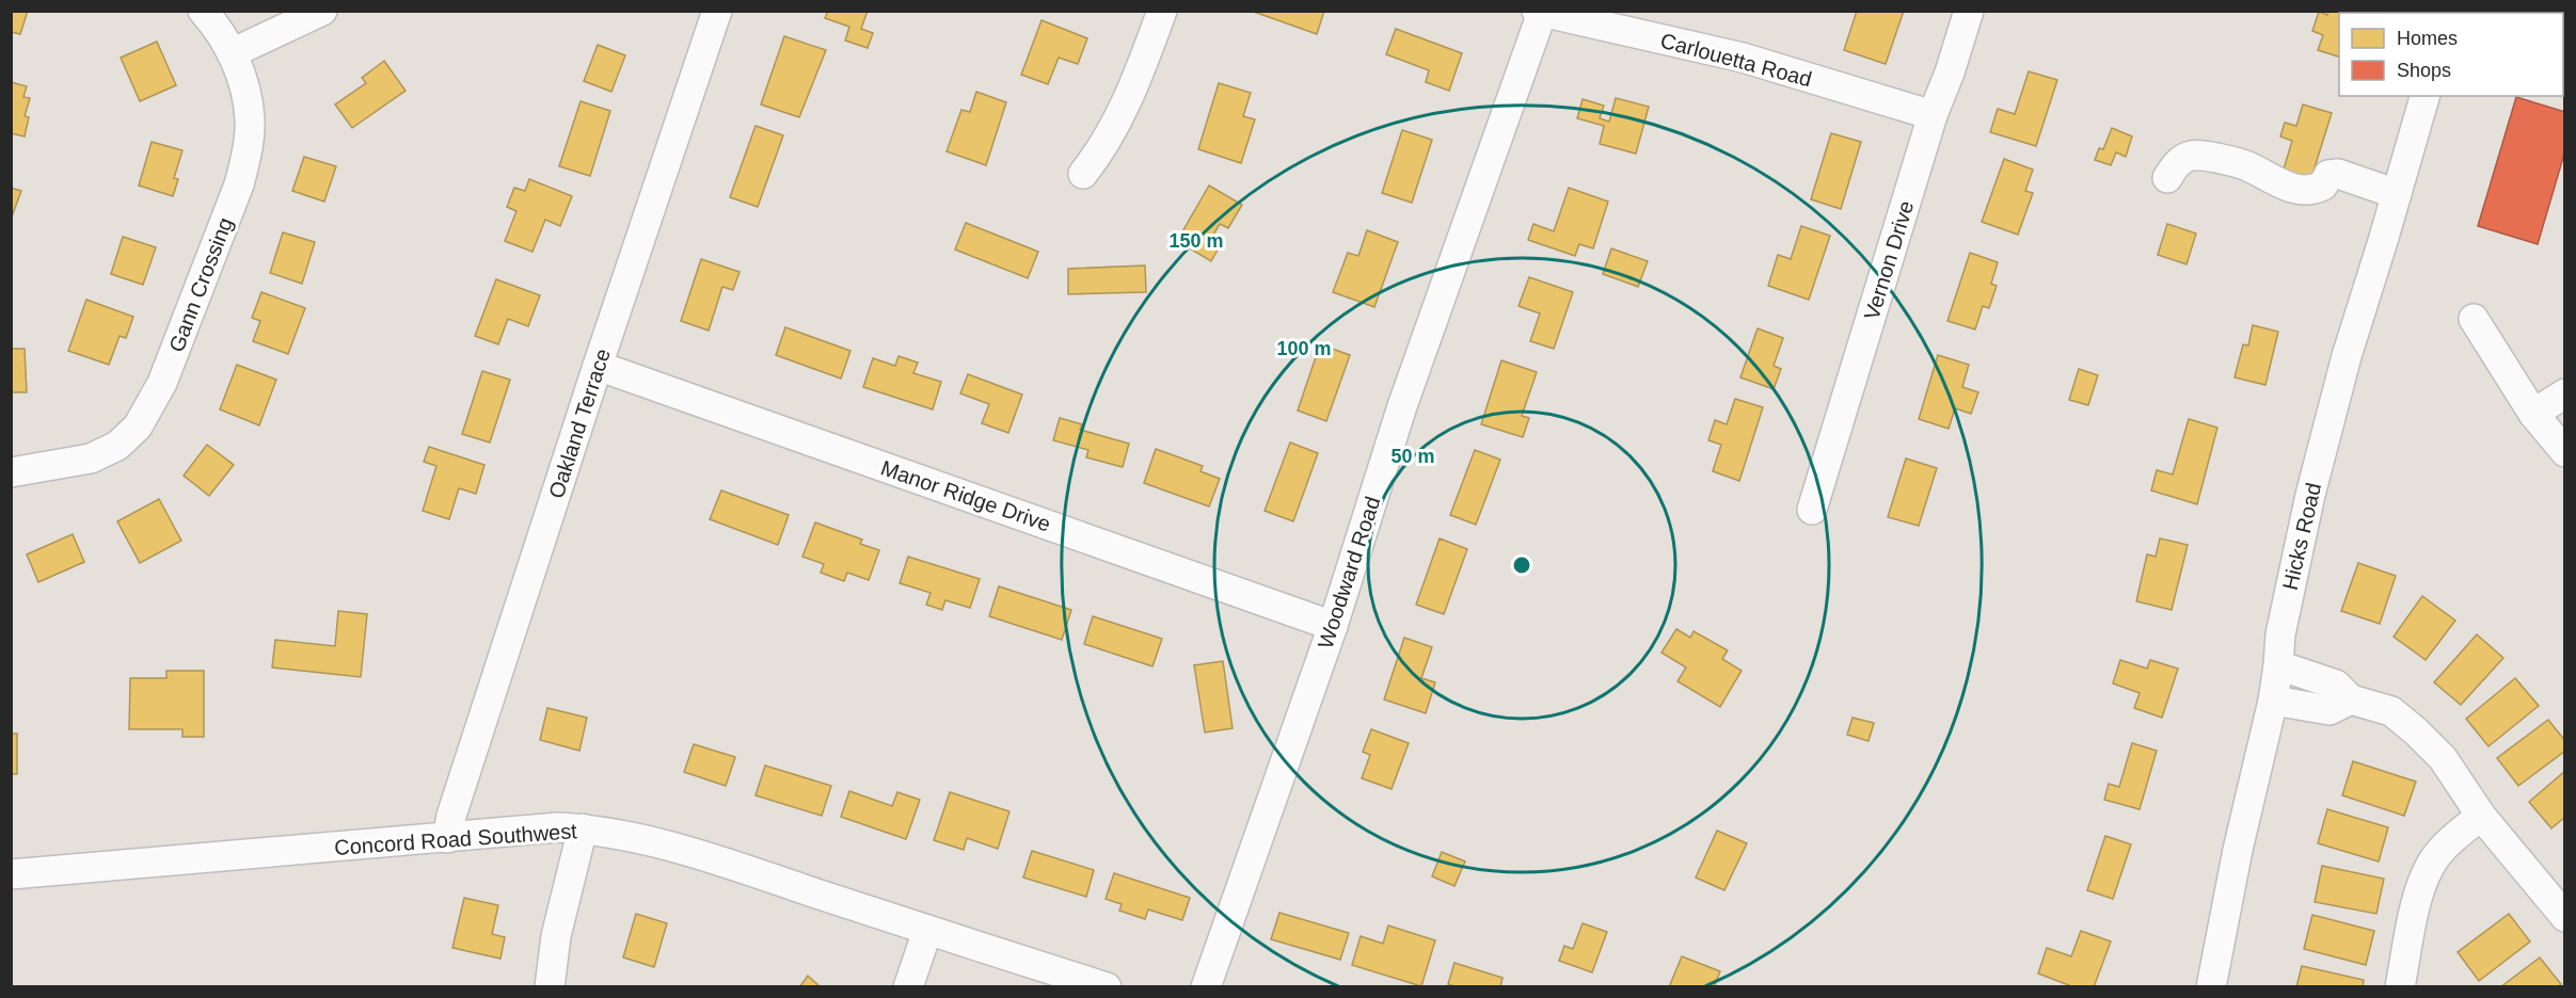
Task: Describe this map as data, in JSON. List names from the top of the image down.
{
  "streets": {
    "street": [
      "Carlouetta Road",
      "Vernon Drive",
      "Gann Crossing",
      "Oakland Terrace",
      "Manor Ridge Drive",
      "Hicks Road",
      "Woodward Road",
      "Concord Road Southwest"
    ]
  },
  "crossings": [
    ["Carlouetta Road", "Vernon Drive"],
    ["Carlouetta Road", "Woodward Road"],
    ["Oakland Terrace", "Manor Ridge Drive"],
    ["Oakland Terrace", "Concord Road Southwest"],
    ["Manor Ridge Drive", "Woodward Road"]
  ],
  "legend": ["Homes", "Shops"],
  "rings": ["150 m", "100 m", "50 m"]
}
